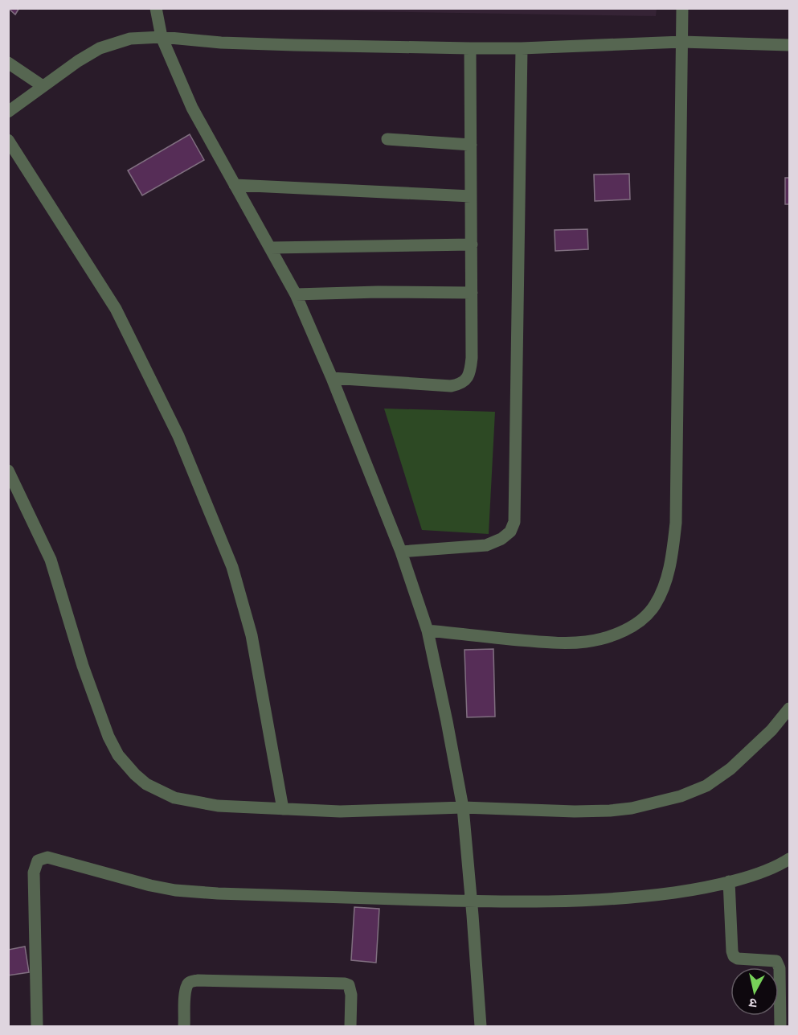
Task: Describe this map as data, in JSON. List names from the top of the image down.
{
  "north": "bottom"
}
